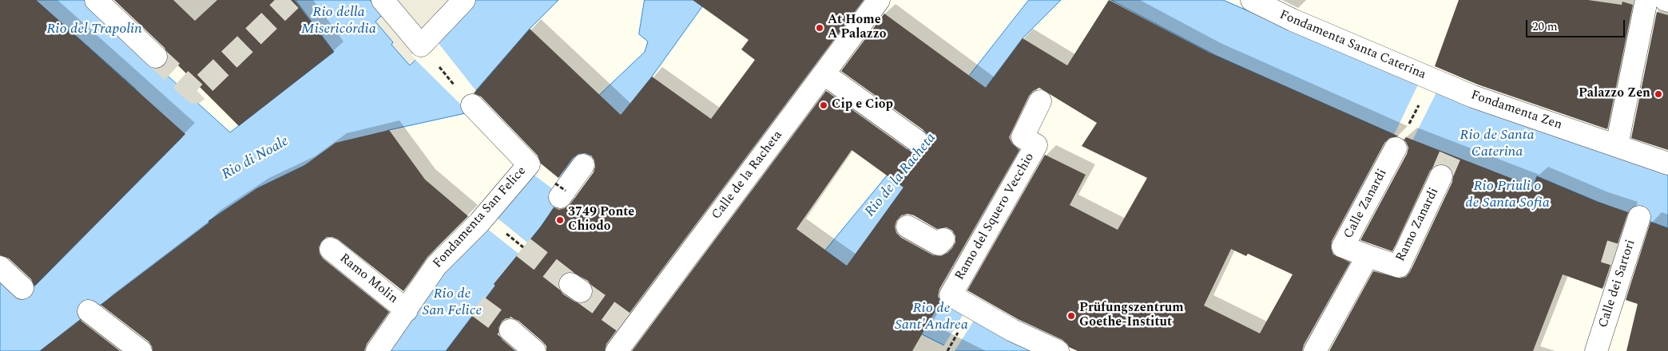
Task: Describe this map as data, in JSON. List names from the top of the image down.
{
  "streets": {
    "street": [
      "Fondamenta Santa Caterina",
      "Fondamenta Zen",
      "Calle de la Racheta",
      "Calle Zanardi",
      "Ramo del Squero Vecchio",
      "Fondamenta San Felice",
      "Ramo Zanardi",
      "Ramo Molin",
      "Calle dei Sartori"
    ]
  },
  "crossings": [
    ["Fondamenta Santa Caterina", "Fondamenta Zen"],
    ["Calle Zanardi", "Ramo Zanardi"],
    ["Fondamenta San Felice", "Ramo Molin"]
  ],
  "water": [
    "Rio della Misericórdia",
    "Rio del Trapolin",
    "Rio de Santa Caterina",
    "Rio di Noale",
    "Rio de la Racheta",
    "Rio Priuli o de Santa Sofia",
    "Rio de San Felice",
    "Rio de Sant'Andrea"
  ],
  "places": [
    "At Home A Palazzo",
    "Palazzo Zen",
    "Cip e Ciop",
    "3749 Ponte Chiodo",
    "Prüfungszentrum Goethe-Institut"
  ],
  "scale_bar": "20 m"
}
